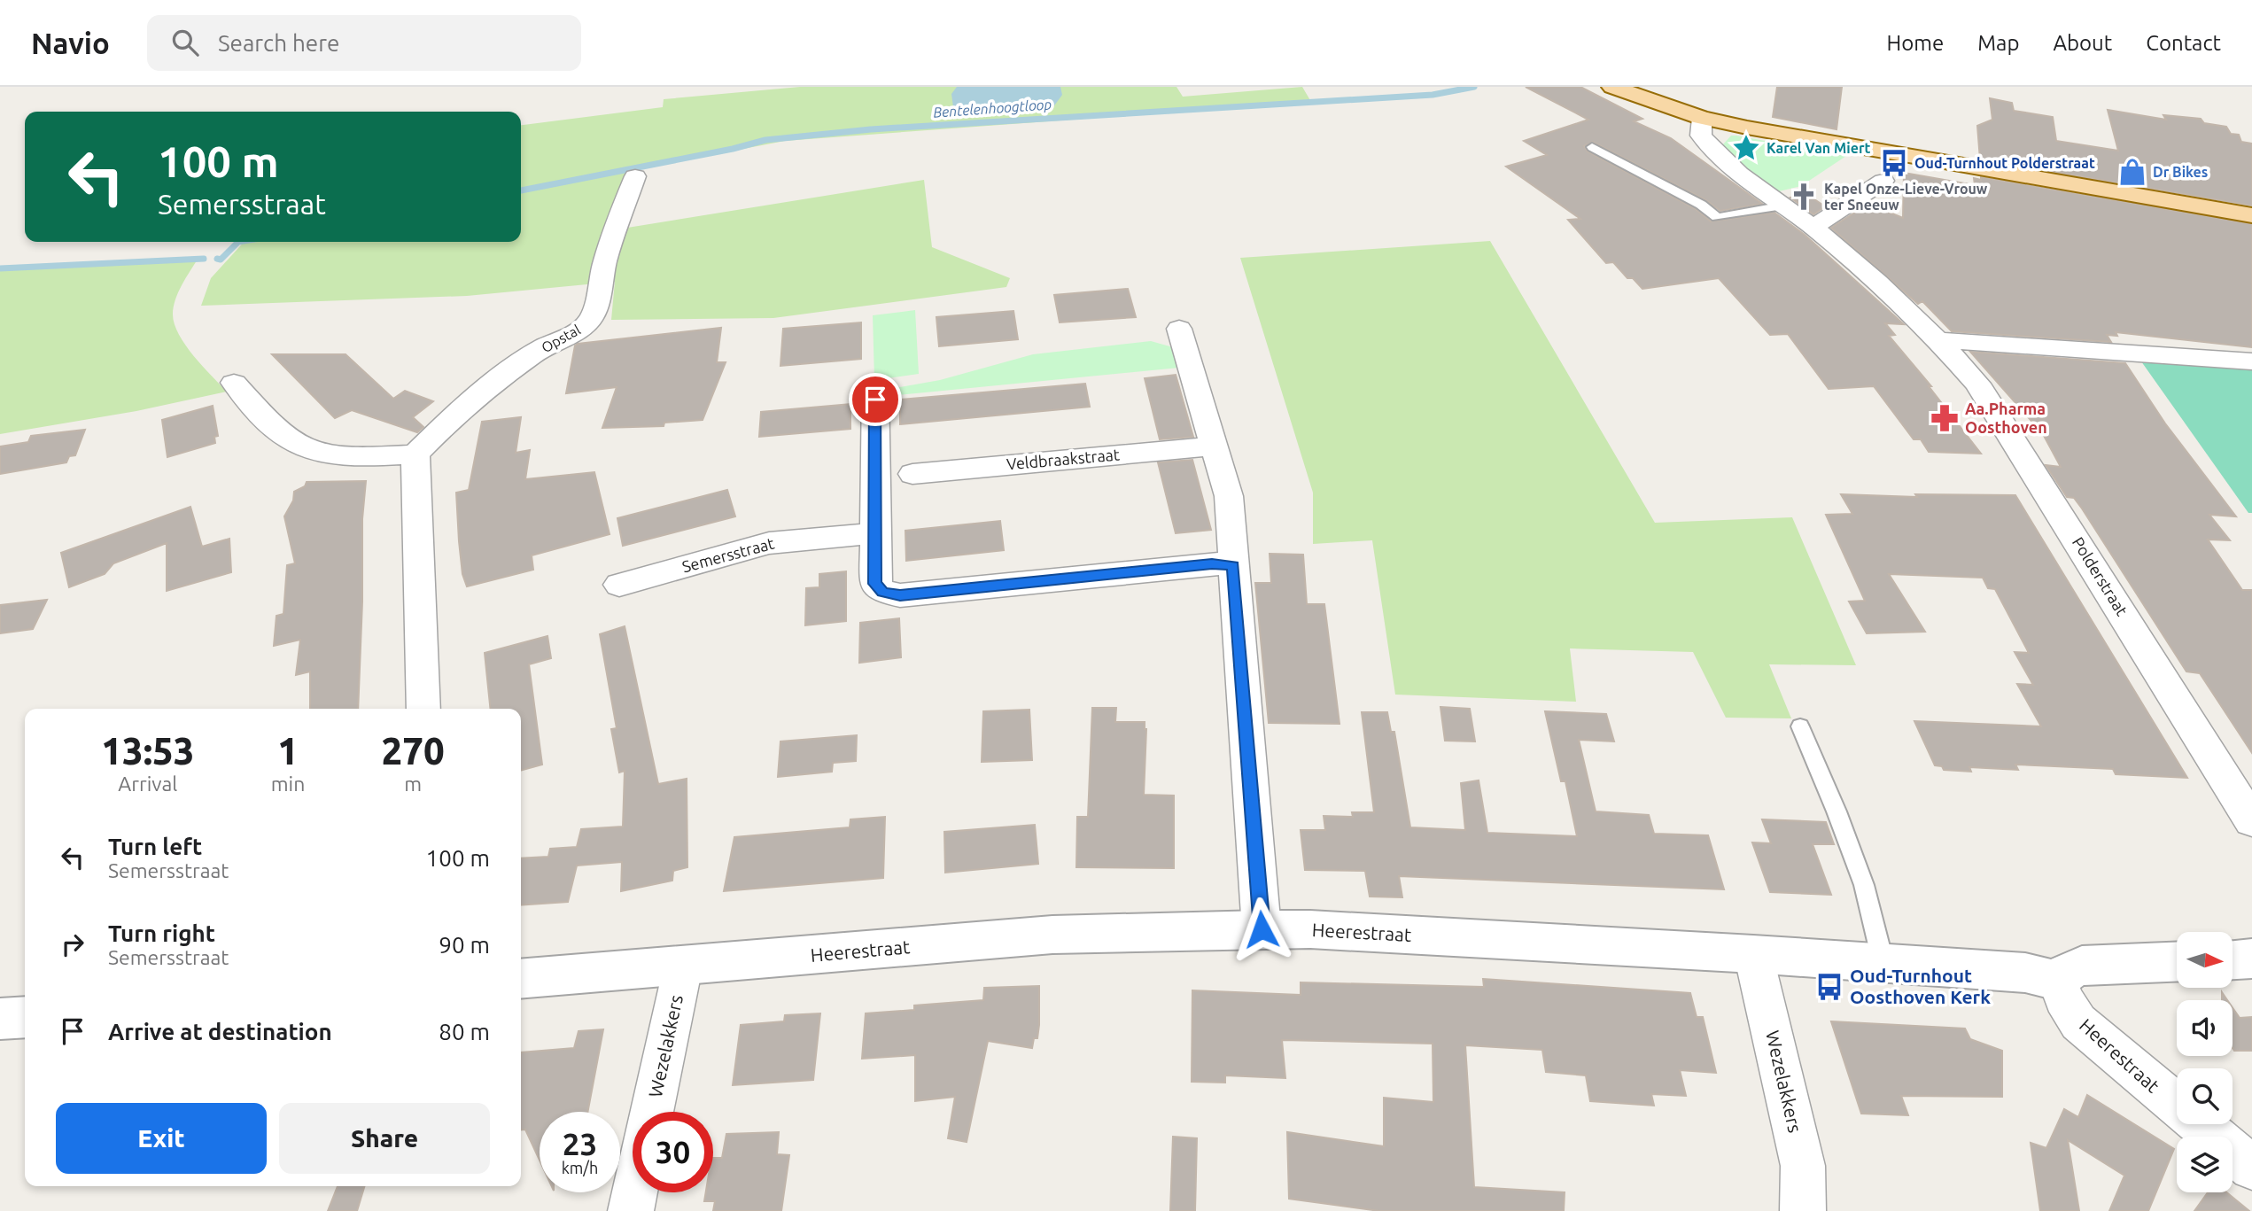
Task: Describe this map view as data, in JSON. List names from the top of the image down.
{
  "streets": {
    "street": [
      "Opstal",
      "Veldbraakstraat",
      "Semersstraat",
      "Polderstraat",
      "Heerestraat",
      "Wezelakkers"
    ]
  },
  "crossings": [
    ["Heerestraat", "Wezelakkers"]
  ],
  "water": ["Bentelenhoogtloop"],
  "places": {
    "place": ["Karel Van Miert"],
    "bus stop": ["Oud-Turnhout Polderstraat", "Oud-Turnhout Oosthoven Kerk"],
    "shop": ["Dr Bikes"],
    "church": ["Kapel Onze-Lieve-Vrouw ter Sneeuw"],
    "pharmacy": ["Aa.Pharma Oosthoven"]
  },
  "north": "right",
  "page": {
    "header": "Navio",
    "search": "Search here",
    "nav": [
      "Home",
      "Map",
      "About",
      "Contact"
    ],
    "turn": ["100 m", "Semersstraat"],
    "eta": [
      "13:53",
      "Arrival",
      "1",
      "min",
      "270",
      "m"
    ],
    "list": [
      {
        "name": "Turn left",
        "note": "Semersstraat",
        "value": "100 m"
      },
      {
        "name": "Turn right",
        "note": "Semersstraat",
        "value": "90 m"
      },
      {
        "name": "Arrive at destination",
        "value": "80 m"
      }
    ],
    "buttons": ["Exit", "Share"],
    "speed": "23 km/h",
    "limit": "30"
  }
}
